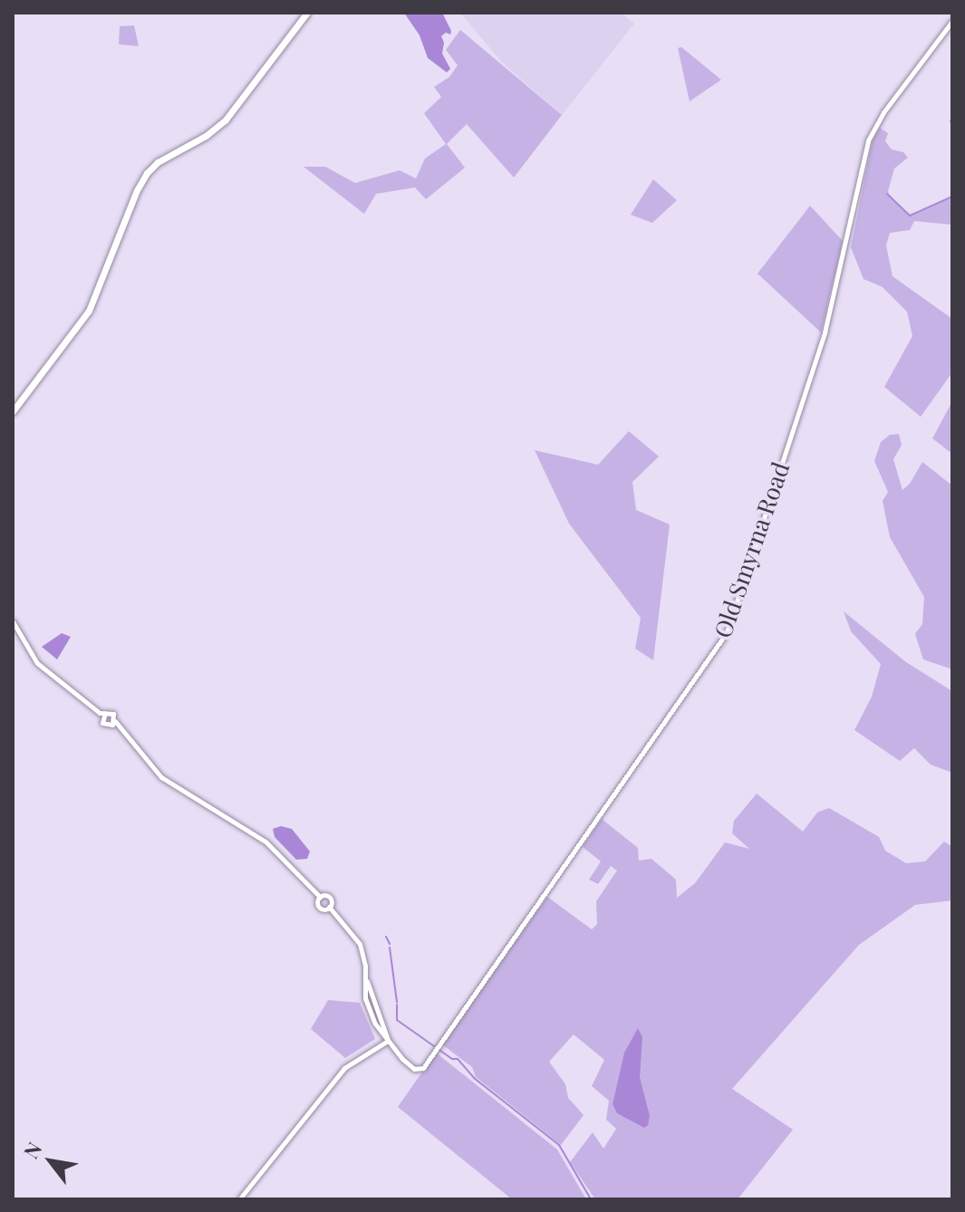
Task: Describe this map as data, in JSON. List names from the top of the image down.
{
  "streets": {
    "street": ["Old Smyrna Road"]
  },
  "north": "top left"
}
